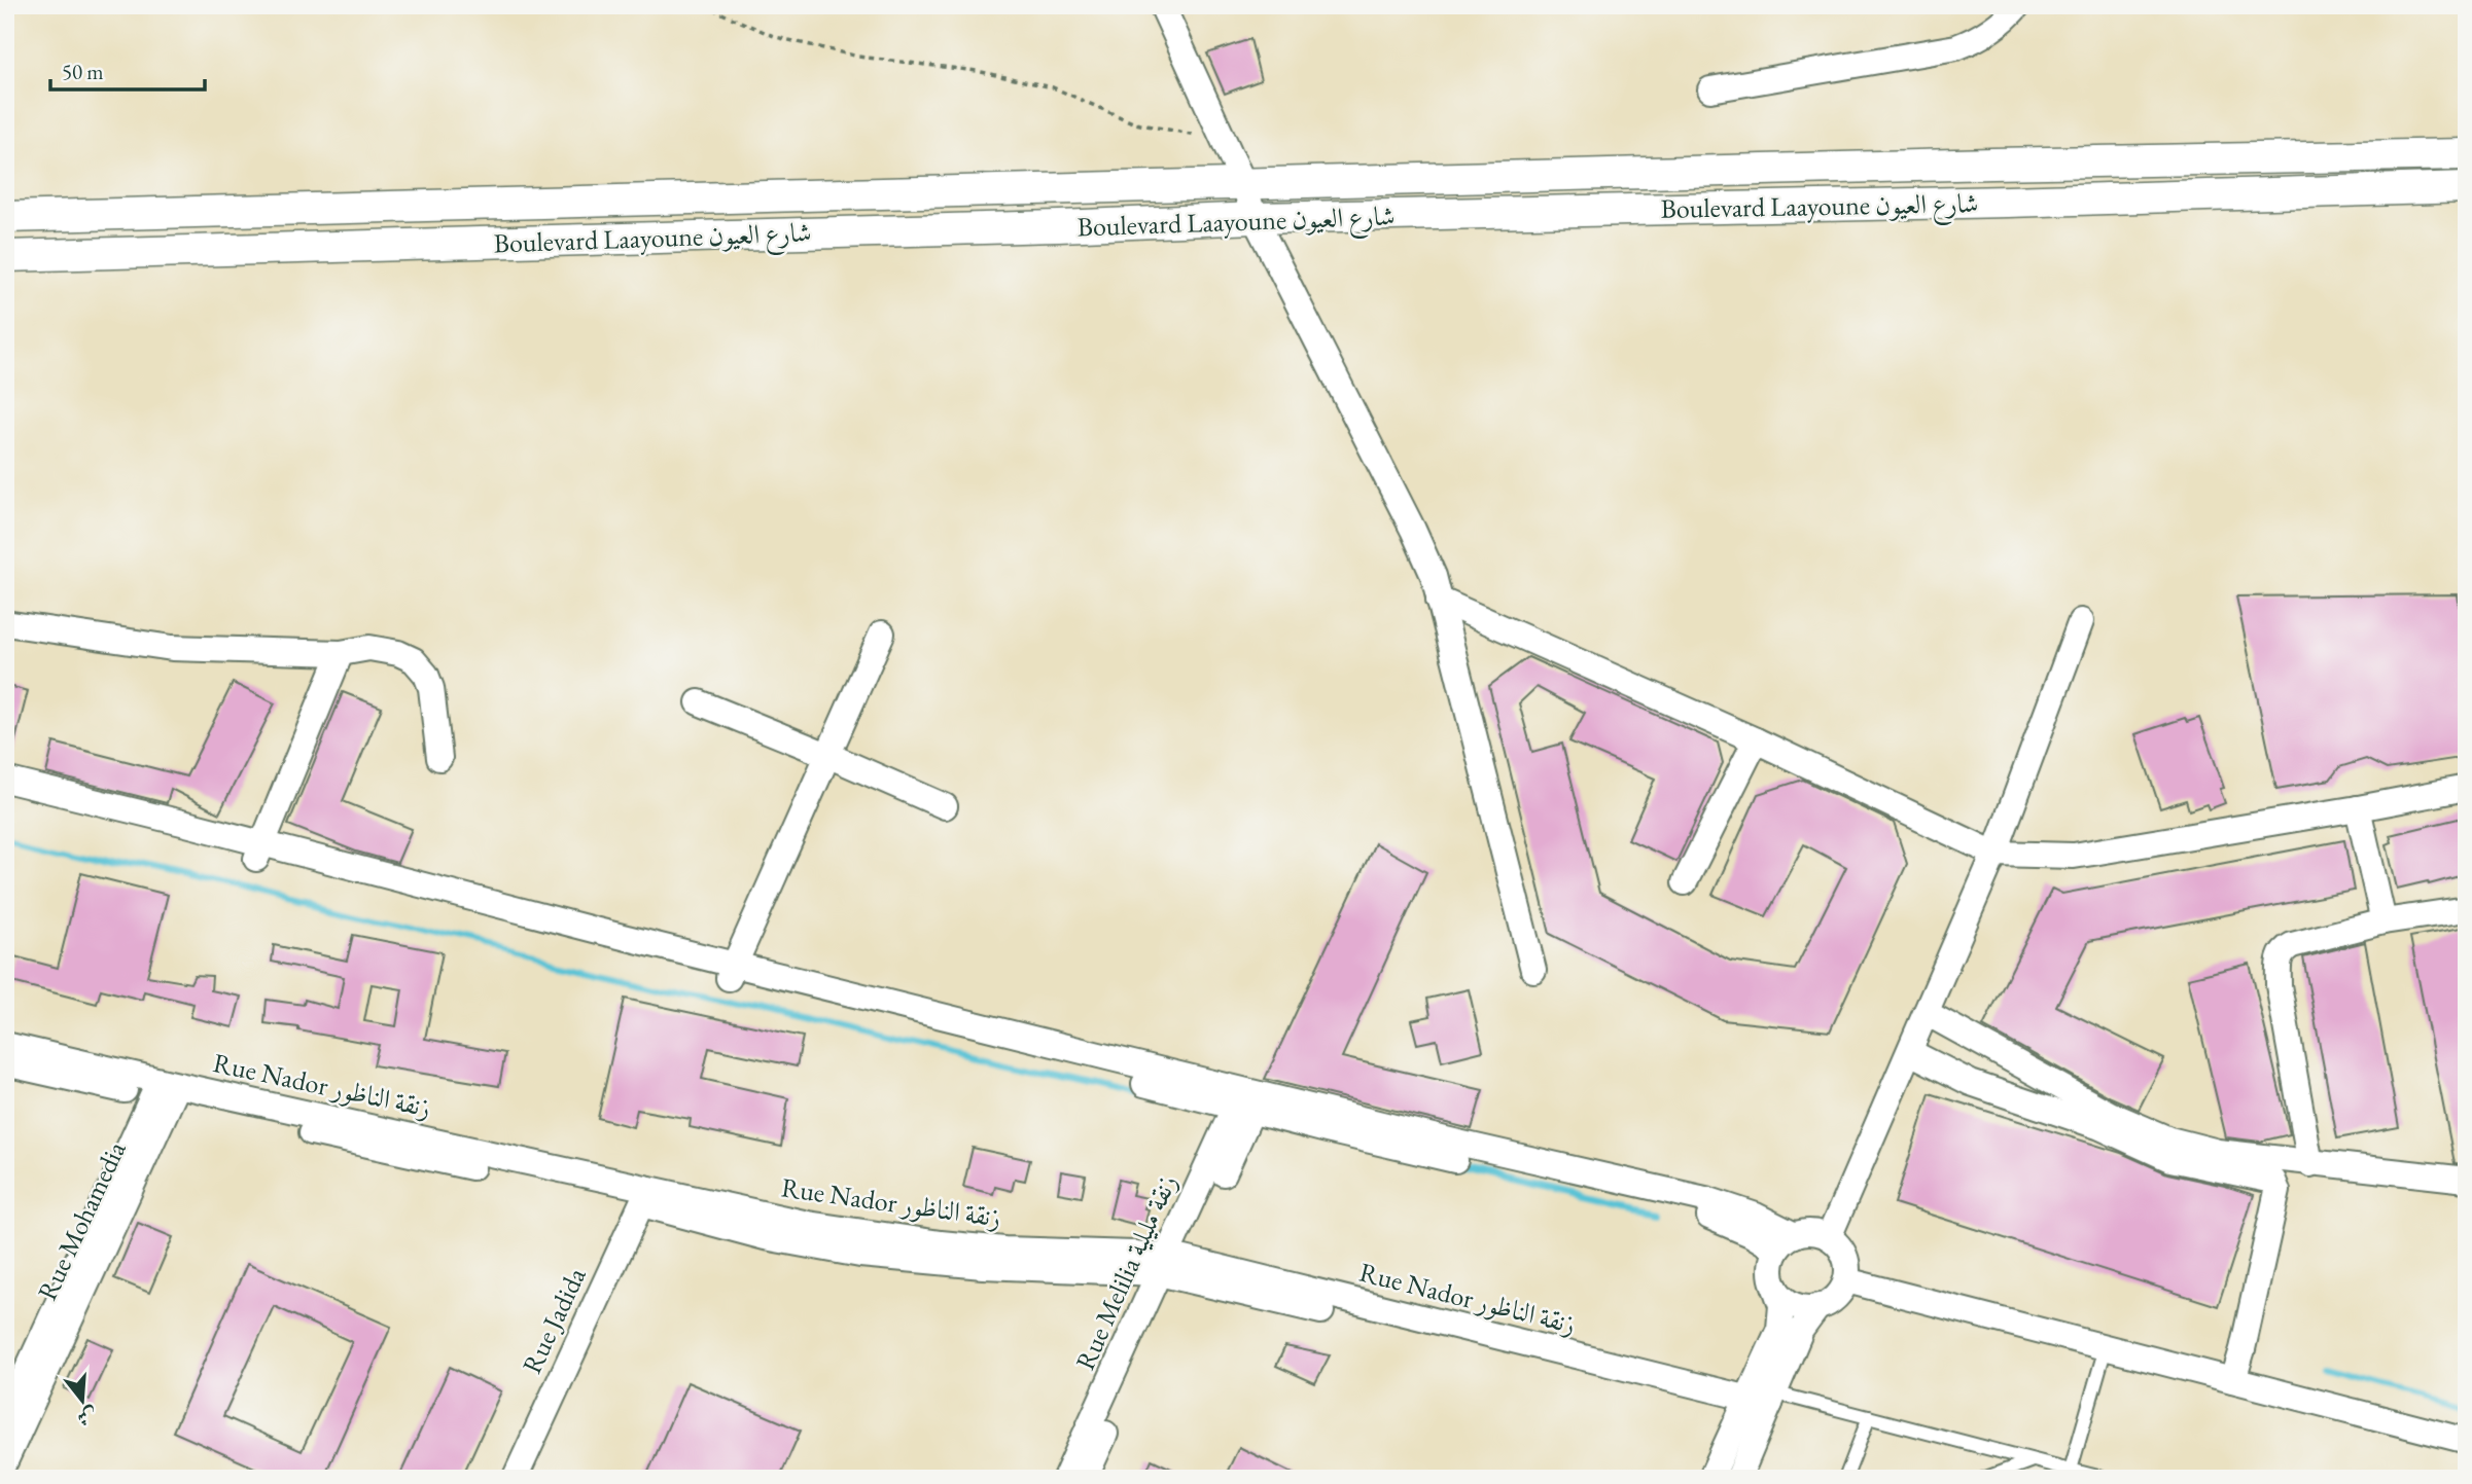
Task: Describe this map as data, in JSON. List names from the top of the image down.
{
  "streets": {
    "street": [
      "Boulevard Laayoune شارع العيون",
      "Rue Nador زنقة الناظور",
      "Rue Mohamedia",
      "Rue Melilia زنقة مليلية",
      "Rue Jadida"
    ]
  },
  "crossings": [
    ["Rue Nador زنقة الناظور", "Rue Mohamedia"],
    ["Rue Nador زنقة الناظور", "Rue Melilia زنقة مليلية"],
    ["Rue Nador زنقة الناظور", "Rue Jadida"]
  ],
  "scale_bar": "50 m",
  "north": "bottom"
}
